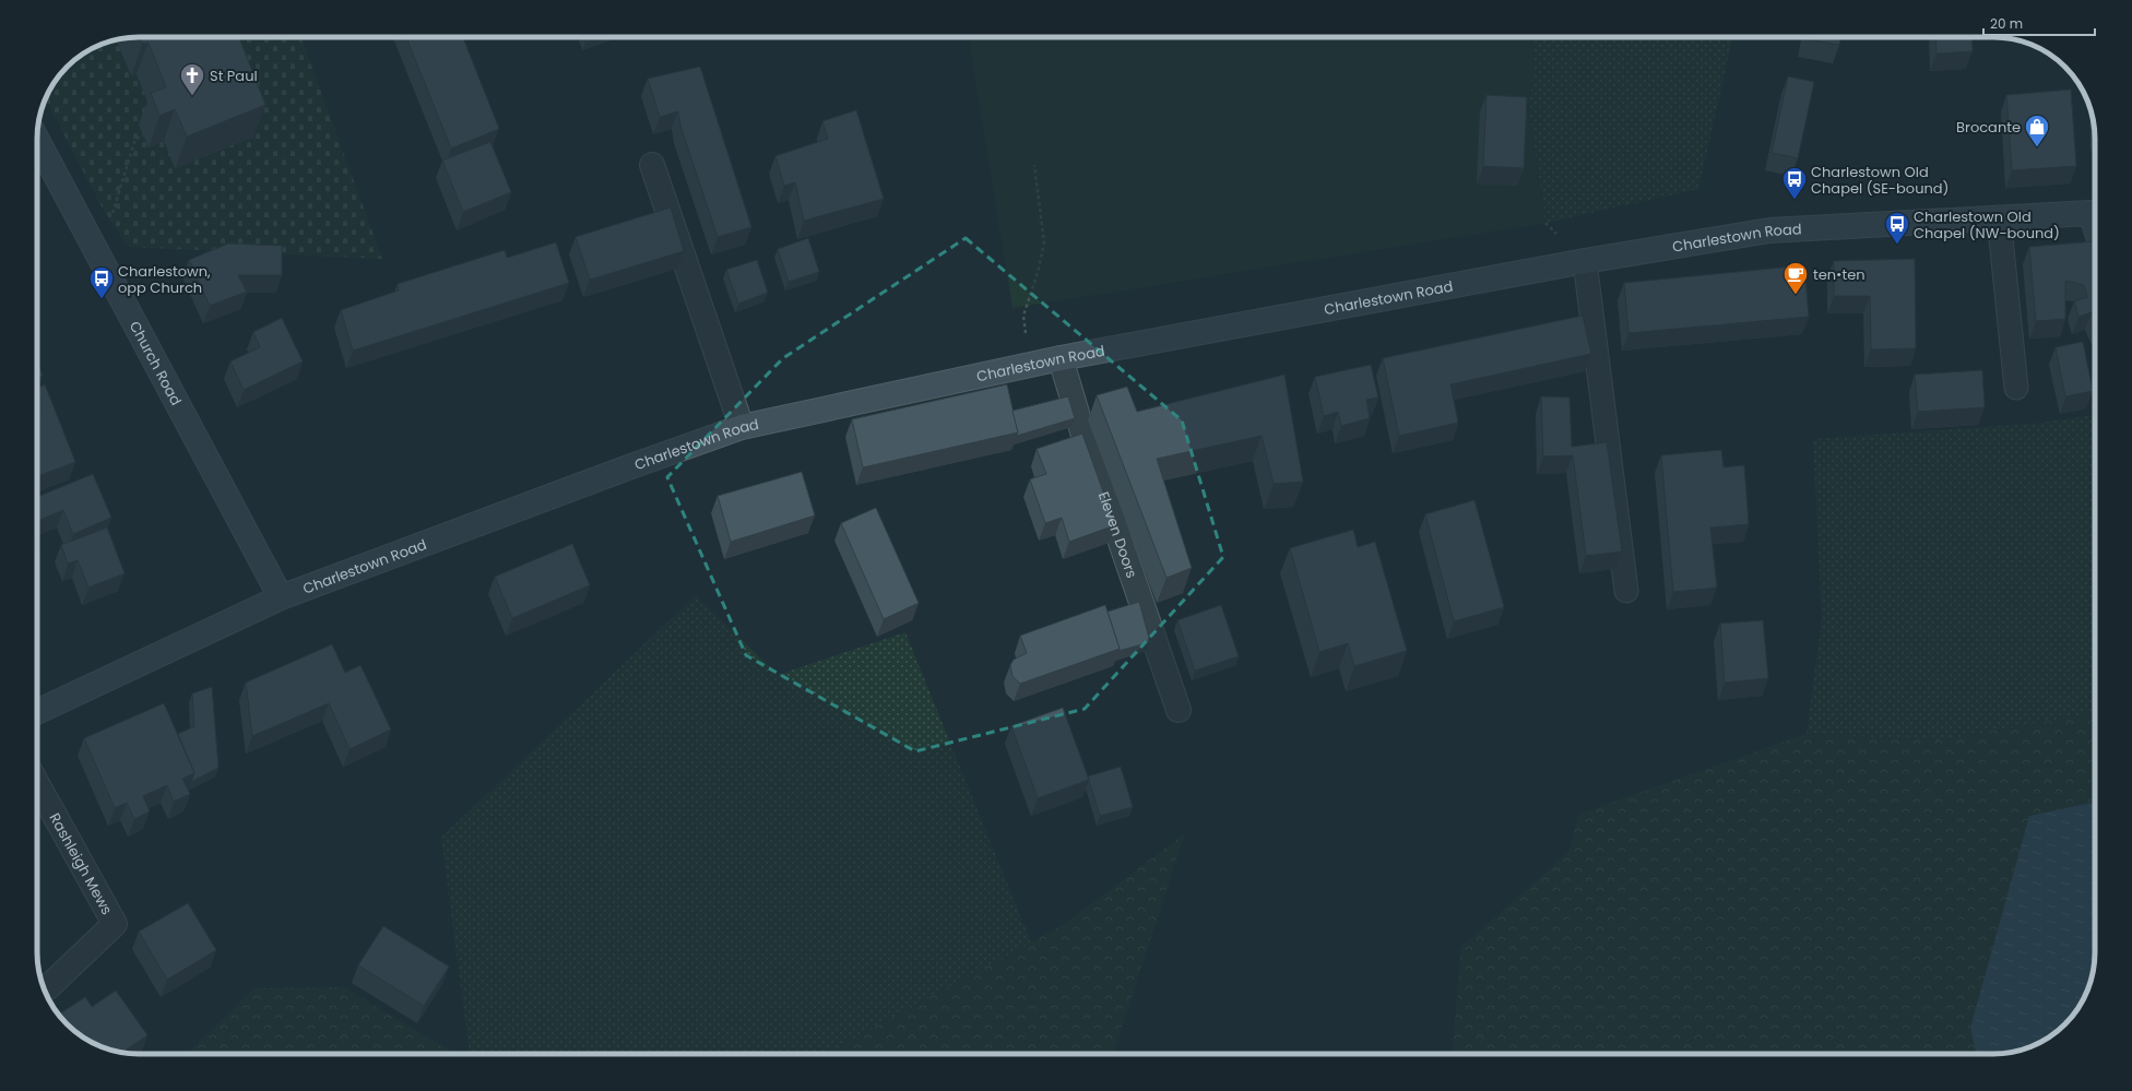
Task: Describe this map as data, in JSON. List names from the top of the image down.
{
  "streets": {
    "street": [
      "Charlestown Road",
      "Church Road",
      "Eleven Doors",
      "Rashleigh Mews"
    ]
  },
  "crossings": [
    ["Charlestown Road", "Church Road"],
    ["Charlestown Road", "Eleven Doors"]
  ],
  "places": {
    "church": ["St Paul"],
    "shop": ["Brocante"],
    "bus stop": ["Charlestown Old Chapel (SE-bound)", "Charlestown Old Chapel (NW-bound)", "Charlestown, opp Church"],
    "cafe": ["ten•ten"]
  },
  "scale_bar": "20 m"
}
